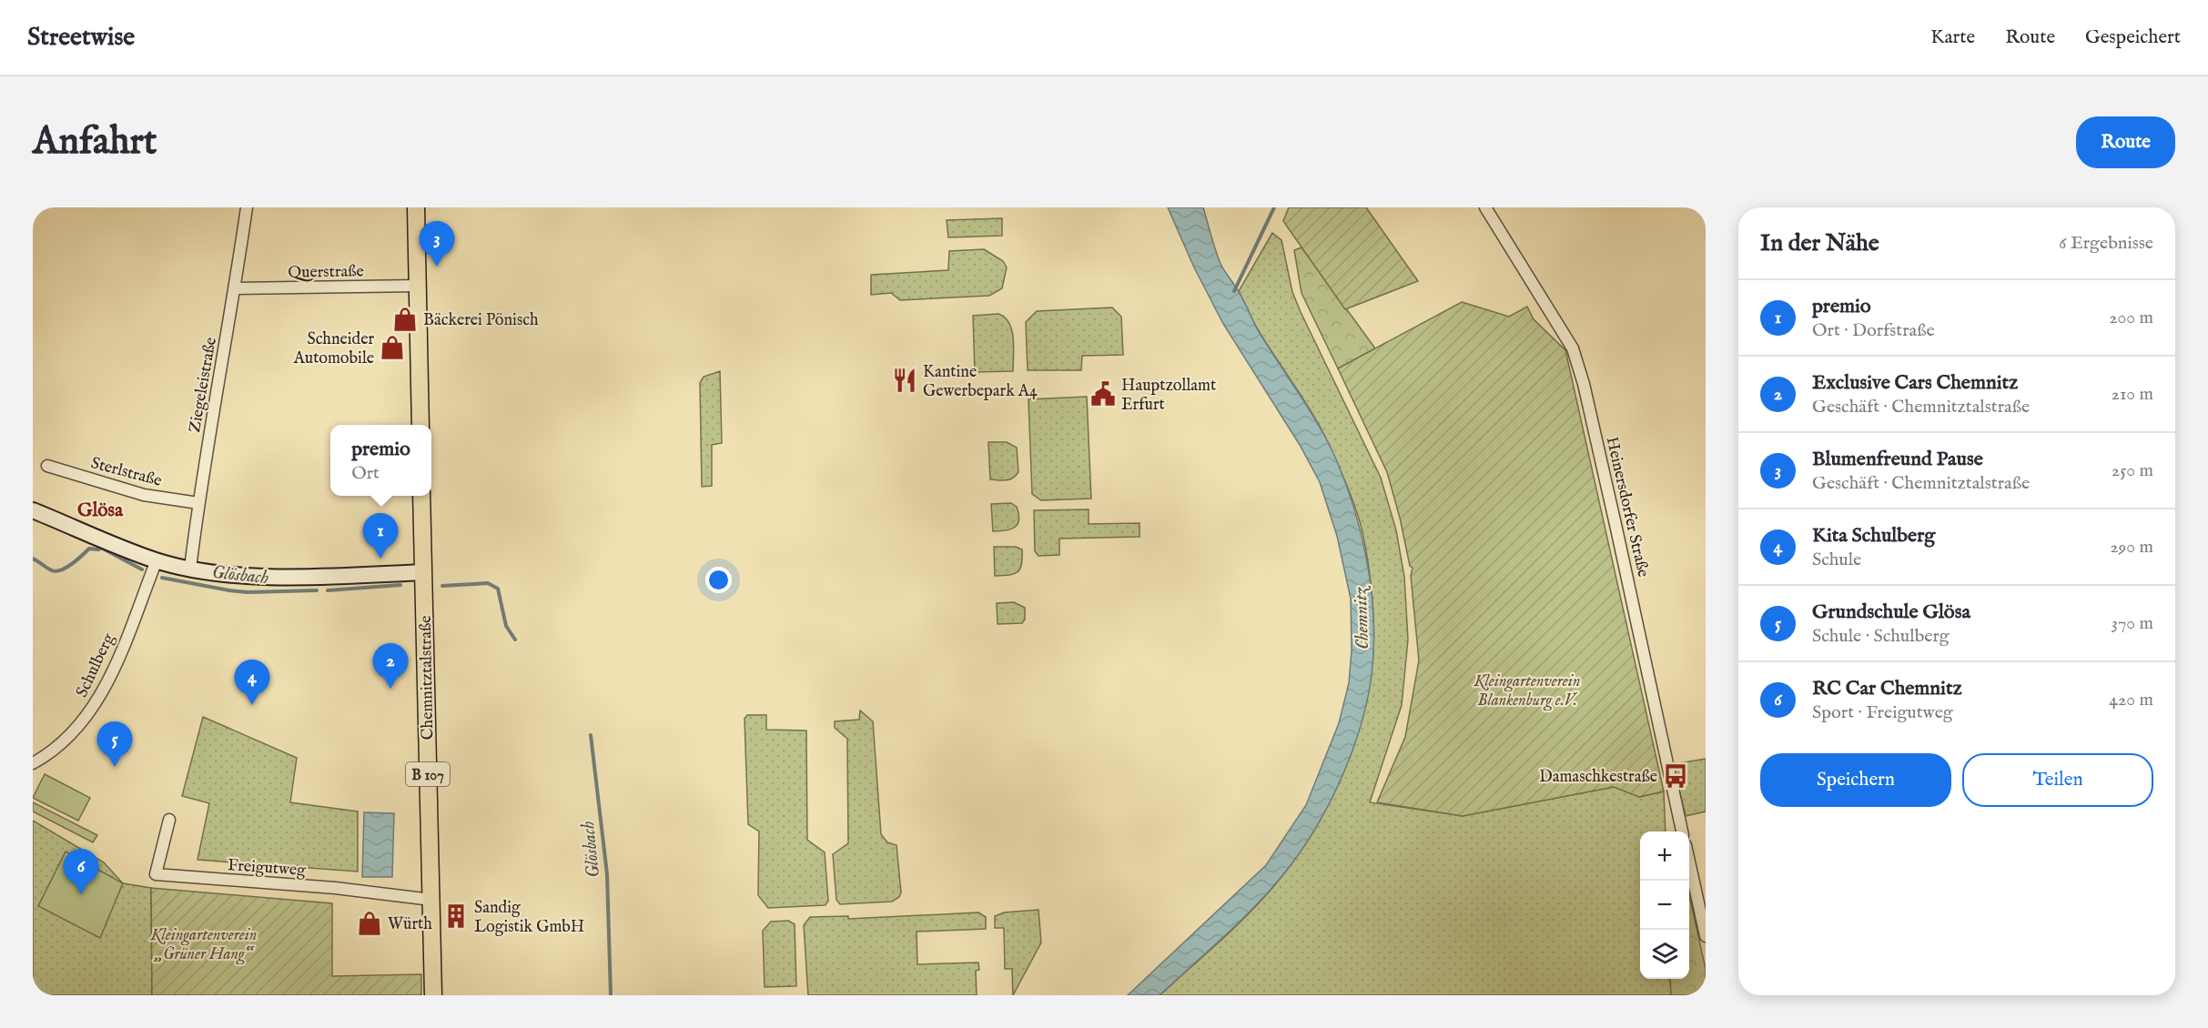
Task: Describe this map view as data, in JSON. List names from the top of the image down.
{
  "streets": {
    "main road": ["Chemnitztalstraße", "B 107"],
    "street": [
      "Querstraße",
      "Ziegeleistraße",
      "Sterlstraße",
      "Heinersdorfer Straße",
      "Schulberg",
      "Freigutweg"
    ]
  },
  "crossings": [
    ["Querstraße", "Ziegeleistraße"],
    ["Ziegeleistraße", "Sterlstraße"],
    ["Chemnitztalstraße", "Freigutweg"]
  ],
  "districts": ["Glösa"],
  "water": ["Glösbach", "Chemnitz"],
  "parks": ["Kleingartenverein Blankenburg e.V.", "Kleingartenverein „Grüner Hang“"],
  "places": {
    "shop": ["Bäckerei Pönisch", "Schneider Automobile", "Würth"],
    "restaurant": ["Kantine Gewerbepark A4"],
    "public building": ["Hauptzollamt Erfurt"],
    "bus stop": ["Damaschkestraße"],
    "building": ["Sandig Logistik GmbH"]
  },
  "page": {
    "header": "Streetwise",
    "nav": ["Karte", "Route", "Gespeichert"],
    "buttons": [
      "Route",
      ["Speichern", "Teilen"]
    ],
    "title": "Anfahrt",
    "heading": ["In der Nähe", "6 Ergebnisse"],
    "pins": [
      "3",
      "1",
      "2",
      "4",
      "5",
      "6"
    ],
    "list": [
      {
        "mark": "1",
        "name": "premio",
        "note": "Ort · Dorfstraße",
        "value": "200 m"
      },
      {
        "mark": "2",
        "name": "Exclusive Cars Chemnitz",
        "note": "Geschäft · Chemnitztalstraße",
        "value": "210 m"
      },
      {
        "mark": "3",
        "name": "Blumenfreund Pause",
        "note": "Geschäft · Chemnitztalstraße",
        "value": "250 m"
      },
      {
        "mark": "4",
        "name": "Kita Schulberg",
        "note": "Schule",
        "value": "290 m"
      },
      {
        "mark": "5",
        "name": "Grundschule Glösa",
        "note": "Schule · Schulberg",
        "value": "370 m"
      },
      {
        "mark": "6",
        "name": "RC Car Chemnitz",
        "note": "Sport · Freigutweg",
        "value": "420 m"
      }
    ],
    "popup": ["premio", "Ort"],
    "map_buttons": ["+", "−"]
  }
}
